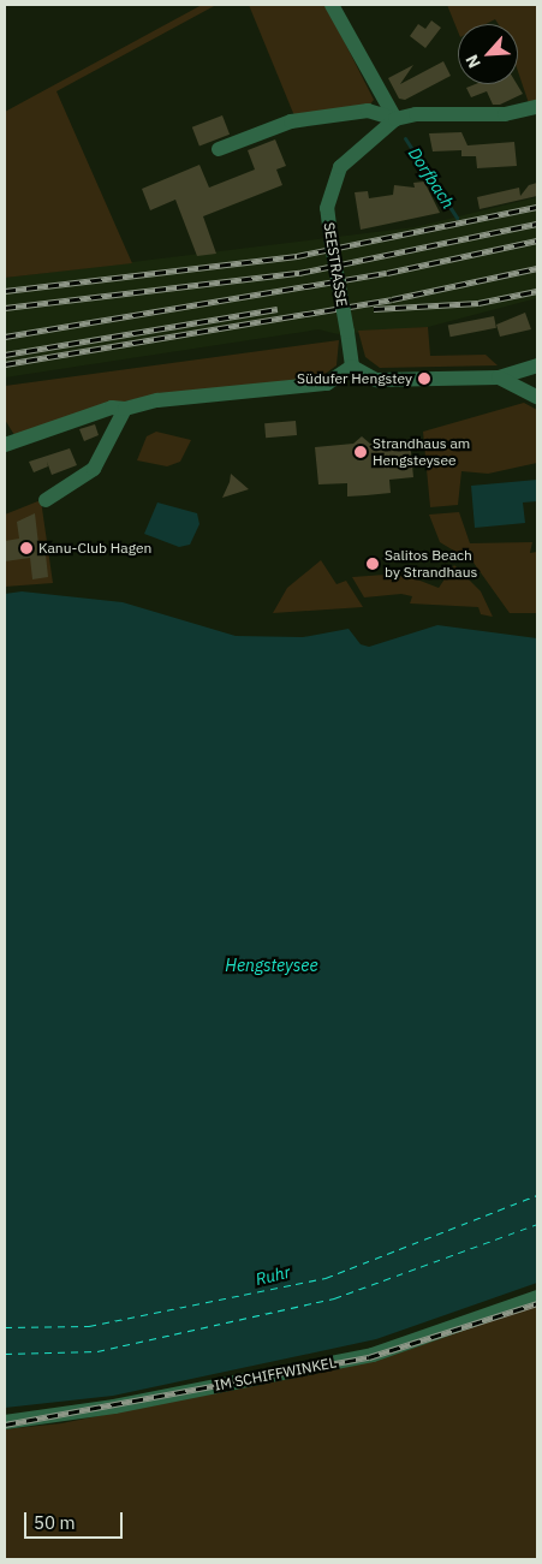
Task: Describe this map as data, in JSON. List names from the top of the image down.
{
  "streets": {
    "street": ["SEESTRASSE", "IM SCHIFFWINKEL"]
  },
  "water": ["Dorfbach", "Hengsteysee", "Ruhr"],
  "places": [
    "Südufer Hengstey",
    "Strandhaus am Hengsteysee",
    "Kanu-Club Hagen",
    "Salitos Beach by Strandhaus"
  ],
  "scale_bar": "50 m",
  "north": "bottom left"
}
